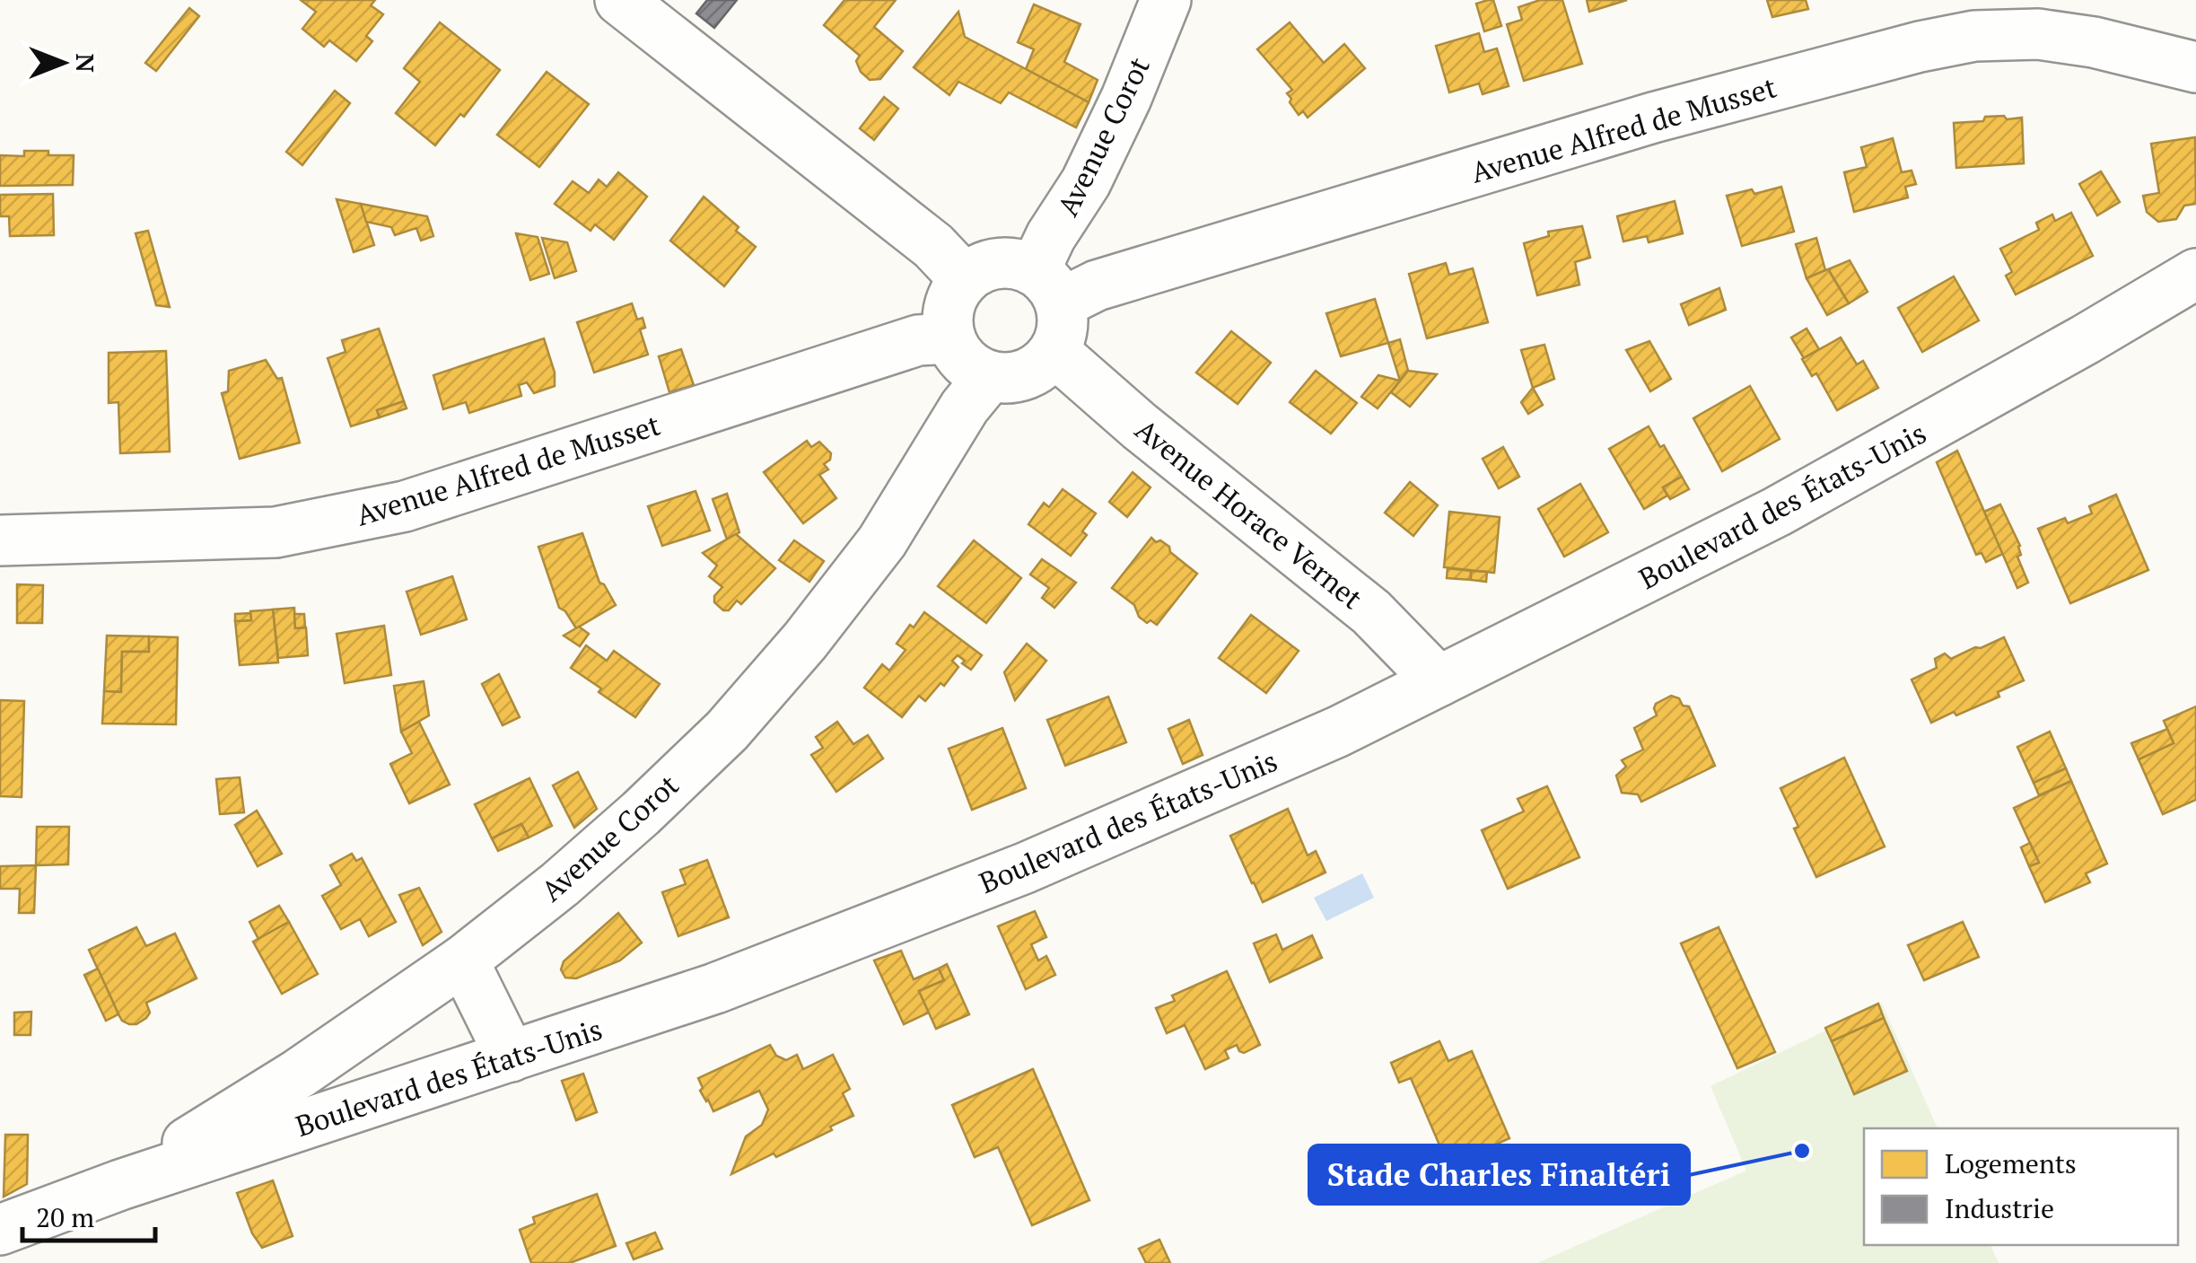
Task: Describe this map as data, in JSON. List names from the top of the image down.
{
  "streets": {
    "street": [
      "Avenue Alfred de Musset",
      "Avenue Corot",
      "Boulevard des États-Unis",
      "Avenue Horace Vernet"
    ]
  },
  "crossings": [
    ["Avenue Alfred de Musset", "Avenue Corot"],
    ["Avenue Alfred de Musset", "Avenue Horace Vernet"],
    ["Avenue Corot", "Boulevard des États-Unis"],
    ["Avenue Corot", "Avenue Horace Vernet"],
    ["Boulevard des États-Unis", "Avenue Horace Vernet"]
  ],
  "places": ["Stade Charles Finaltéri"],
  "legend": ["Logements", "Industrie"],
  "scale_bar": "20 m",
  "north": "right"
}
